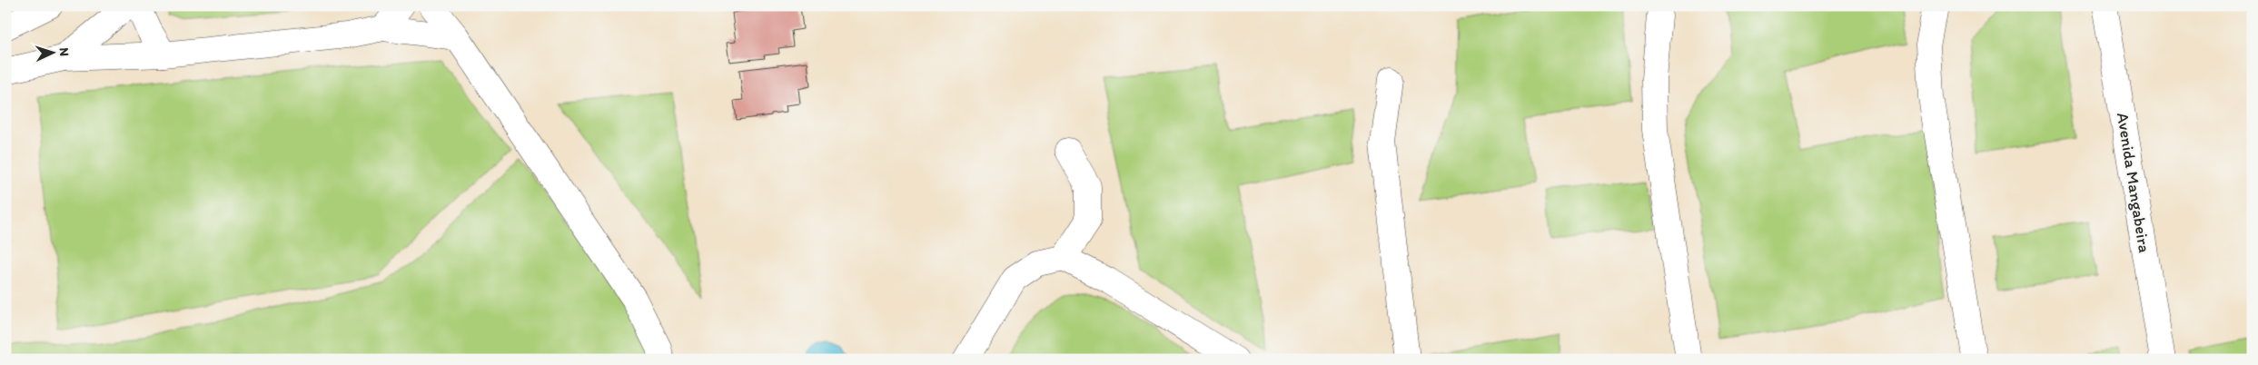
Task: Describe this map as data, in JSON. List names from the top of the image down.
{
  "streets": {
    "street": ["Avenida Mangabeira"]
  },
  "north": "right"
}
